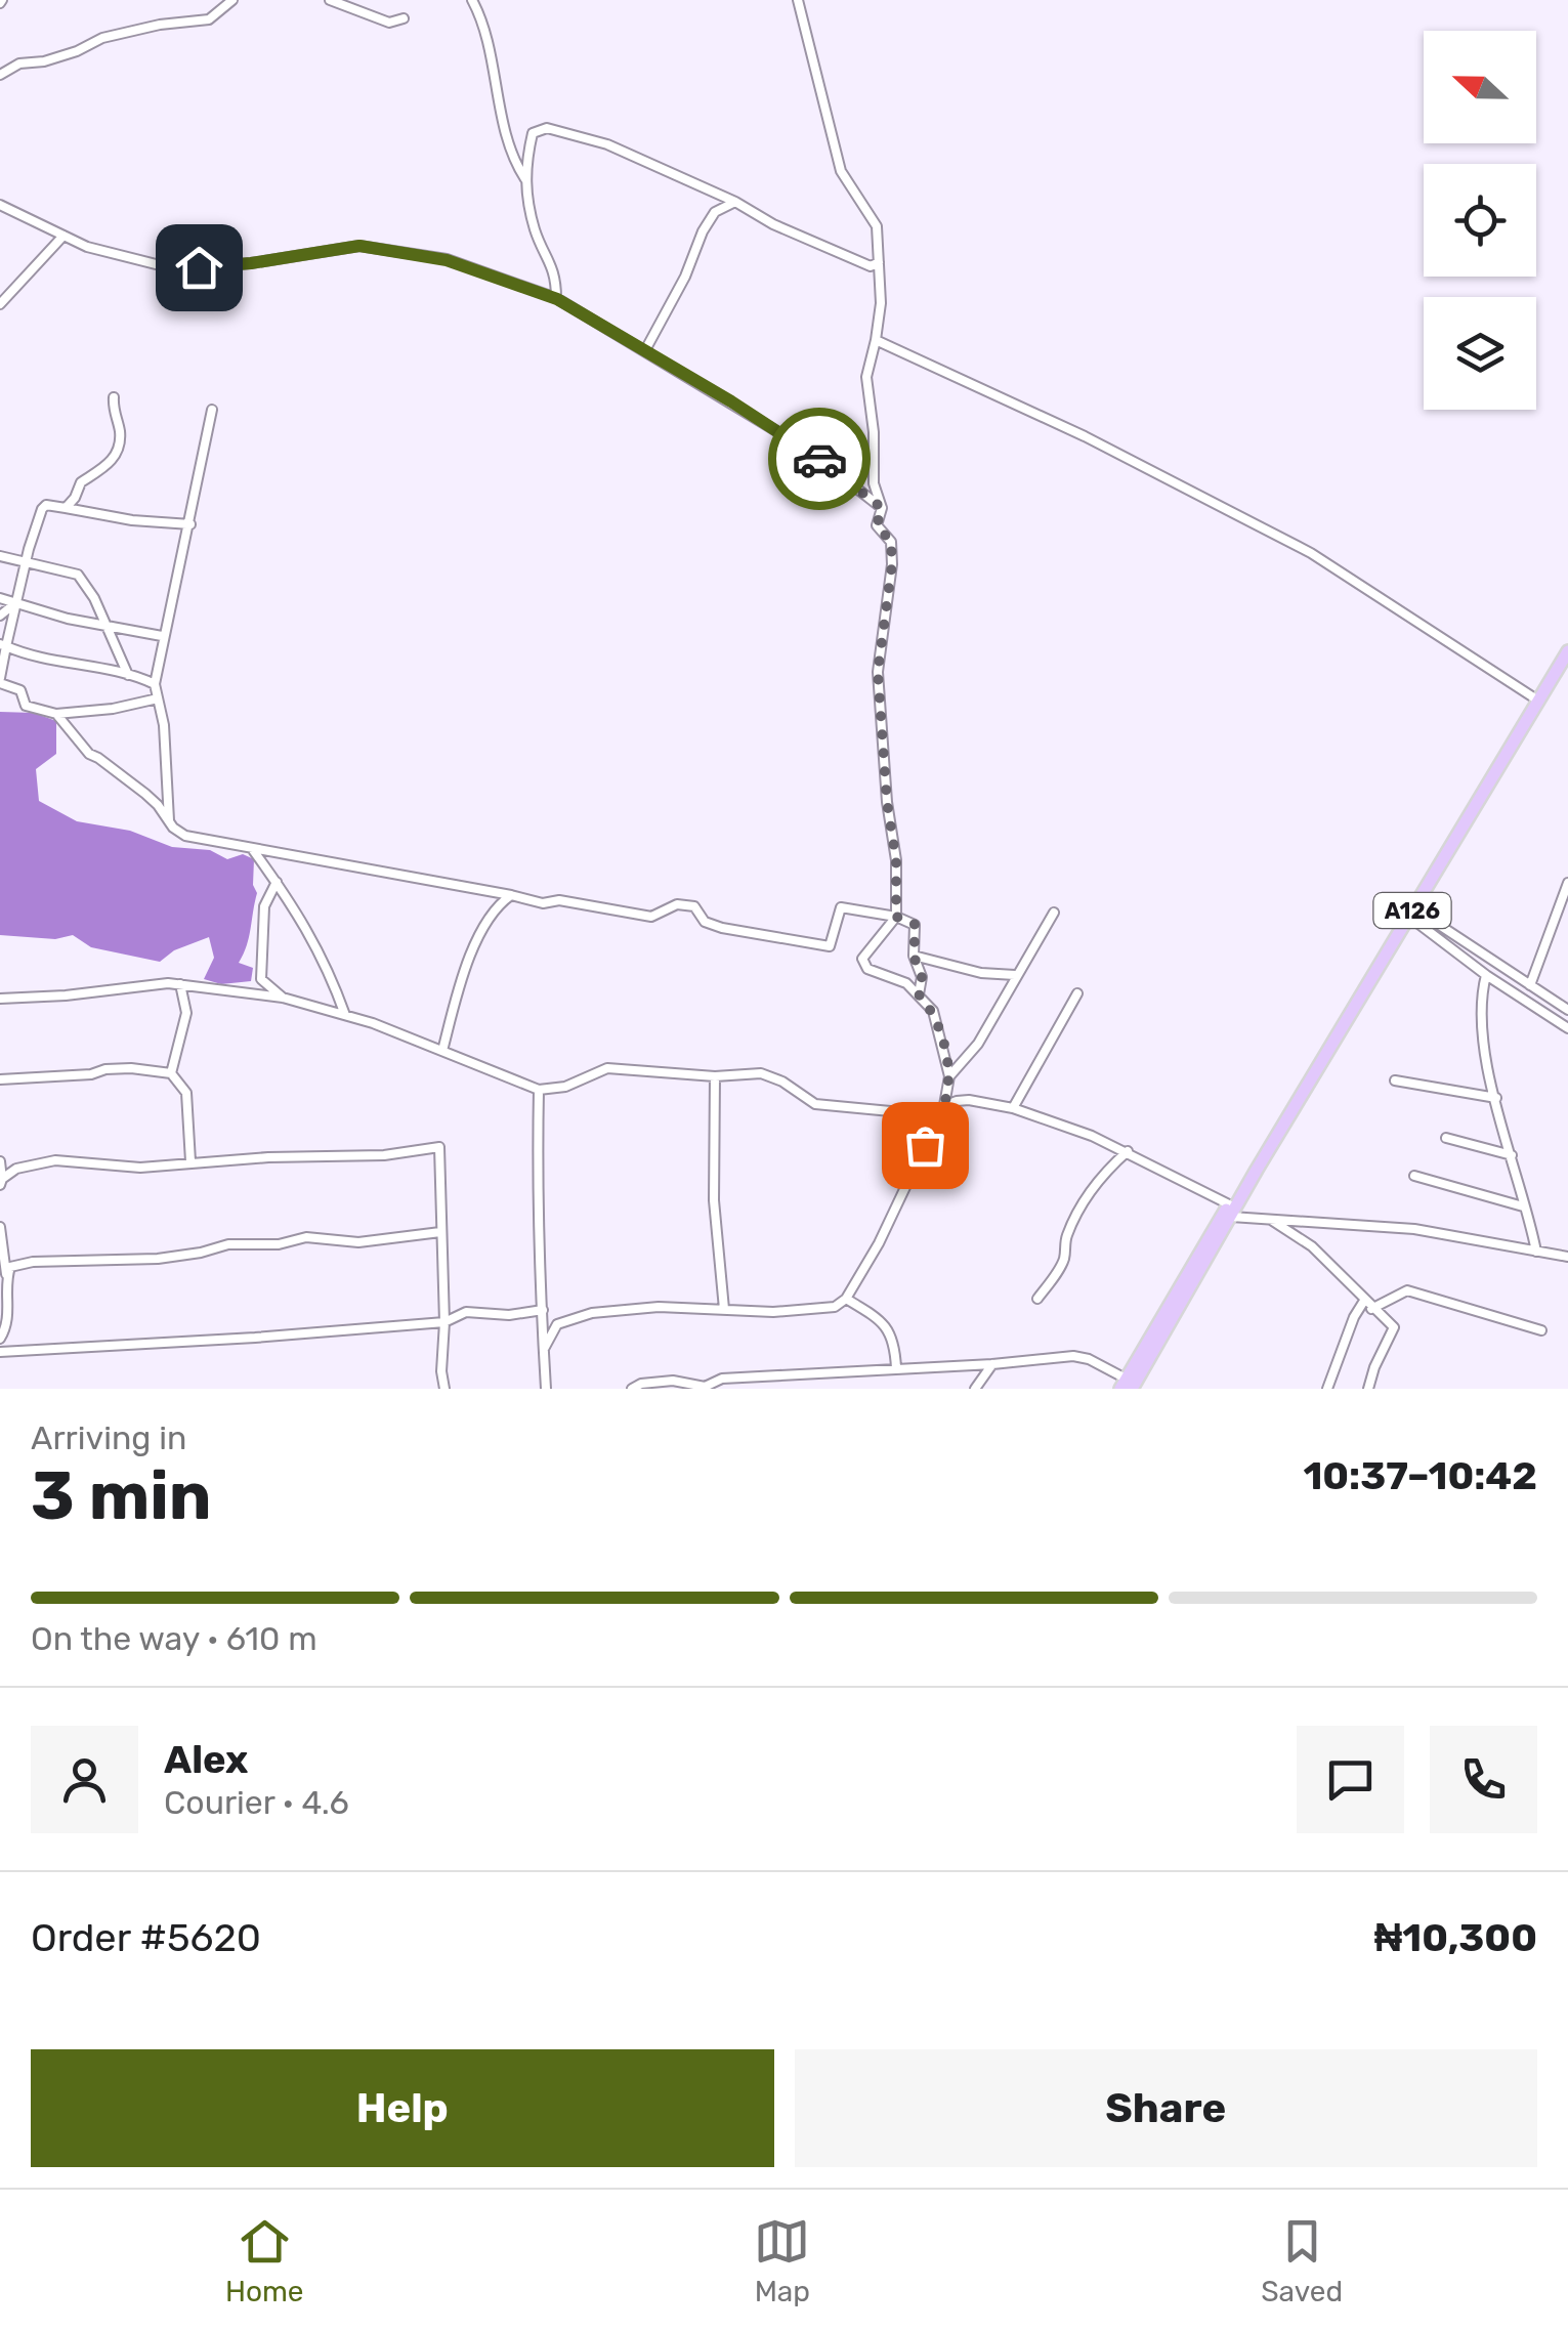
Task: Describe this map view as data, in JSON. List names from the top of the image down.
{
  "streets": {
    "highway": ["A126"]
  },
  "north": "left",
  "page": {
    "heading": ["3 min", "Arriving in", "10:37–10:42"],
    "panel": [
      "Alex",
      "Courier · 4.6",
      "Order #5620",
      "₦10,300"
    ],
    "bar": "On the way · 610 m",
    "buttons": ["Help", "Share"],
    "tabs": ["Home", "Map", "Saved"]
  }
}
